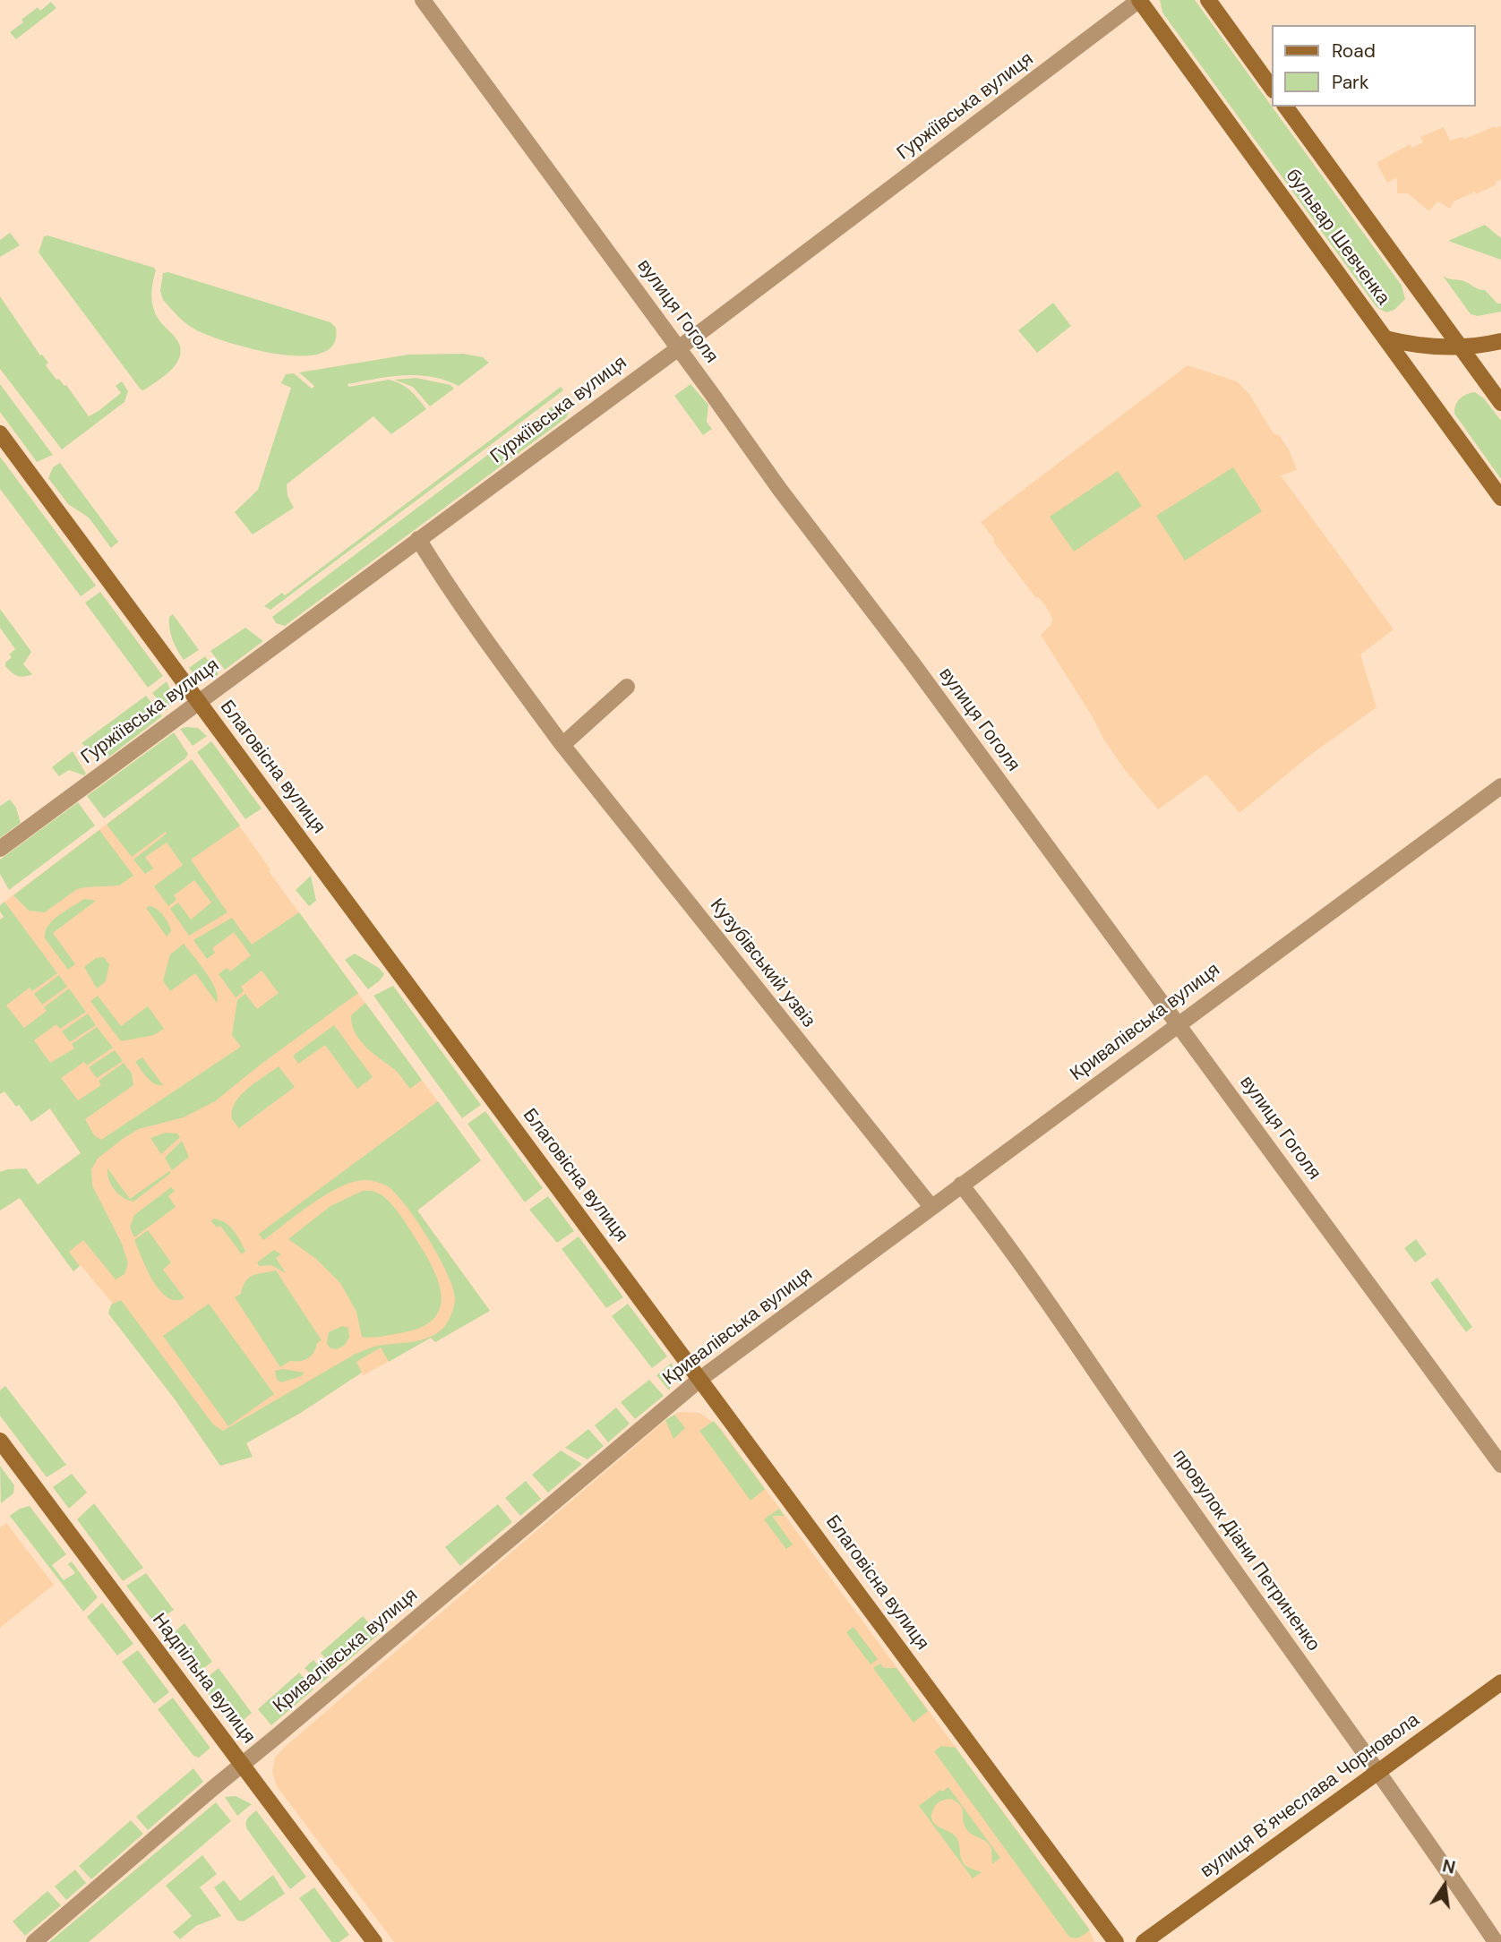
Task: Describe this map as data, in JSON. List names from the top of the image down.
{
  "streets": {
    "main road": [
      "бульвар Шевченка",
      "Благовісна вулиця",
      "Надпільна вулиця",
      "вулиця Вʼячеслава Чорновола"
    ],
    "street": [
      "Гуржіївська вулиця",
      "вулиця Гоголя",
      "Кузубівський узвіз",
      "Кривалівська вулиця",
      "провулок Діани Петриненко"
    ]
  },
  "crossings": [
    ["Гуржіївська вулиця", "бульвар Шевченка"],
    ["Гуржіївська вулиця", "вулиця Гоголя"],
    ["Гуржіївська вулиця", "Благовісна вулиця"],
    ["Гуржіївська вулиця", "Кузубівський узвіз"],
    ["вулиця Гоголя", "Кривалівська вулиця"],
    ["Благовісна вулиця", "Кривалівська вулиця"],
    ["Кузубівський узвіз", "Кривалівська вулиця"],
    ["Кривалівська вулиця", "провулок Діани Петриненко"],
    ["Кривалівська вулиця", "Надпільна вулиця"],
    ["провулок Діани Петриненко", "вулиця Вʼячеслава Чорновола"]
  ],
  "legend": ["Road", "Park"],
  "north": "top"
}
